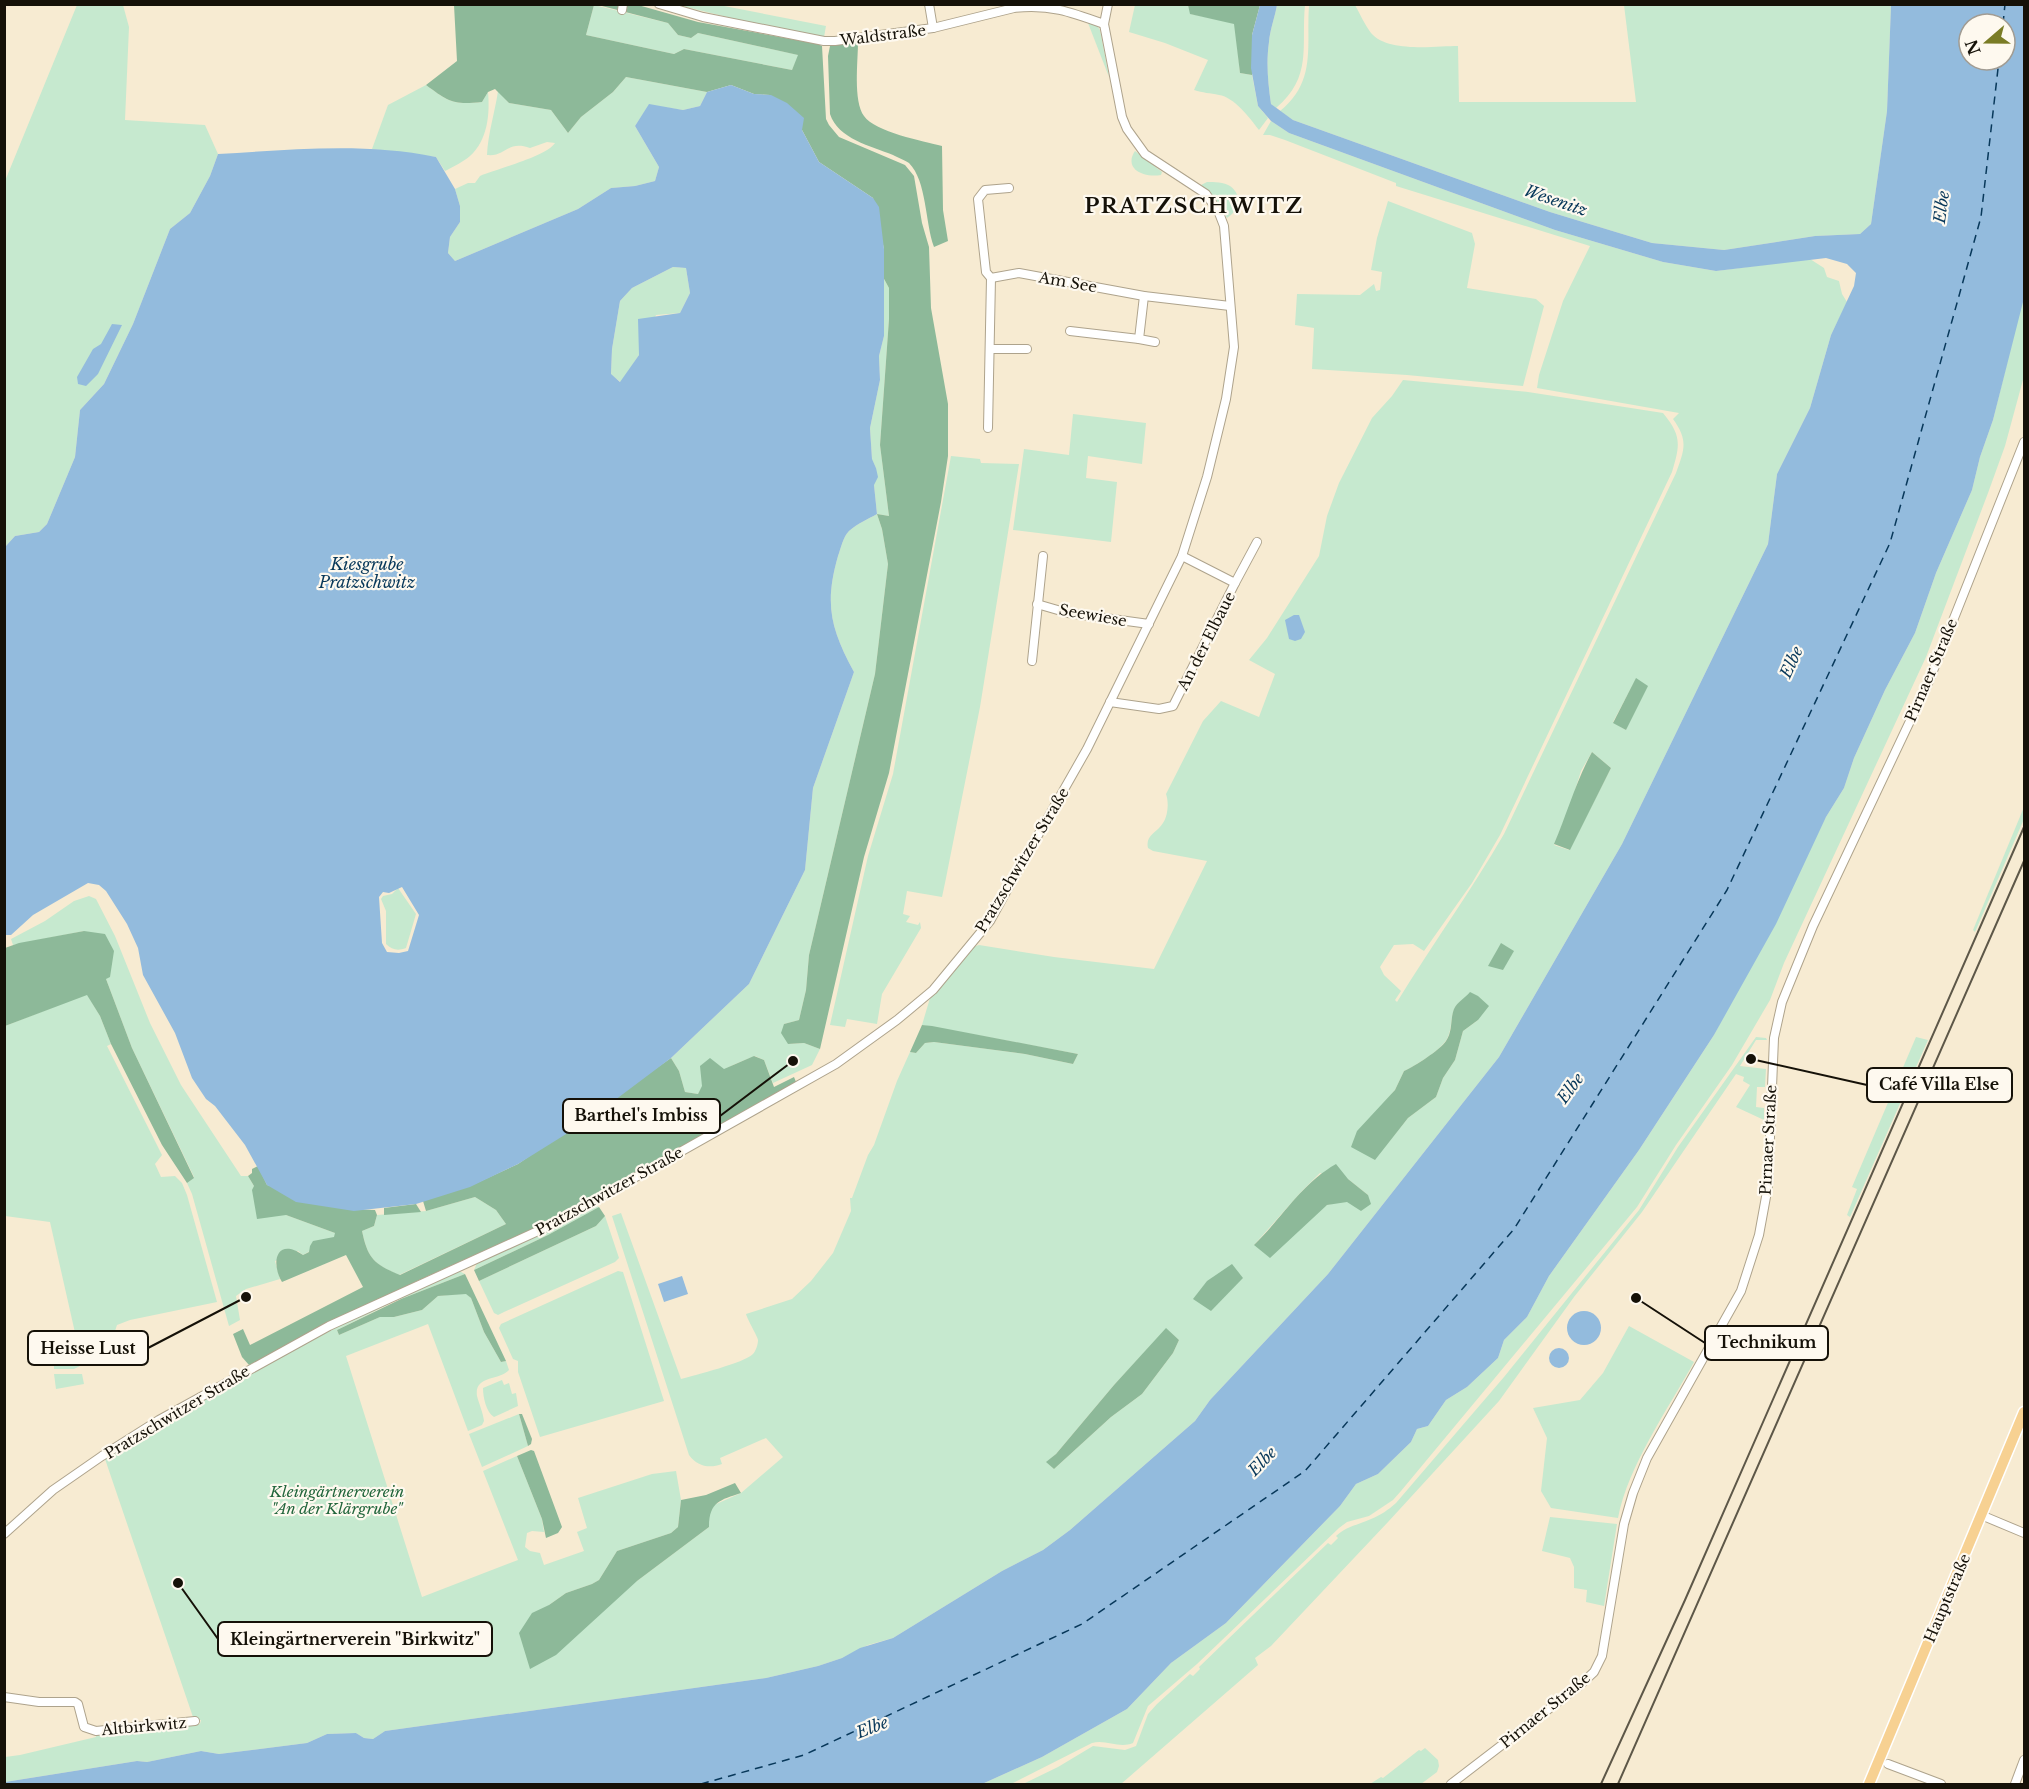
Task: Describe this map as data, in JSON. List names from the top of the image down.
{
  "streets": {
    "main road": ["Hauptstraße"],
    "street": [
      "Waldstraße",
      "Am See",
      "Seewiese",
      "An der Elbaue",
      "Pirnaer Straße",
      "Pratzschwitzer Straße",
      "Altbirkwitz"
    ]
  },
  "crossings": [
    ["Waldstraße", "Pratzschwitzer Straße"],
    ["Am See", "Pratzschwitzer Straße"],
    ["Seewiese", "Pratzschwitzer Straße"],
    ["An der Elbaue", "Pratzschwitzer Straße"]
  ],
  "districts": ["PRATZSCHWITZ"],
  "water": ["Wesenitz", "Elbe", "Kiesgrube Pratzschwitz"],
  "parks": ["Kleingärtnerverein \"An der Klärgrube\""],
  "places": [
    "Café Villa Else",
    "Barthel's Imbiss",
    "Heisse Lust",
    "Technikum",
    "Kleingärtnerverein \"Birkwitz\""
  ],
  "north": "left"
}
